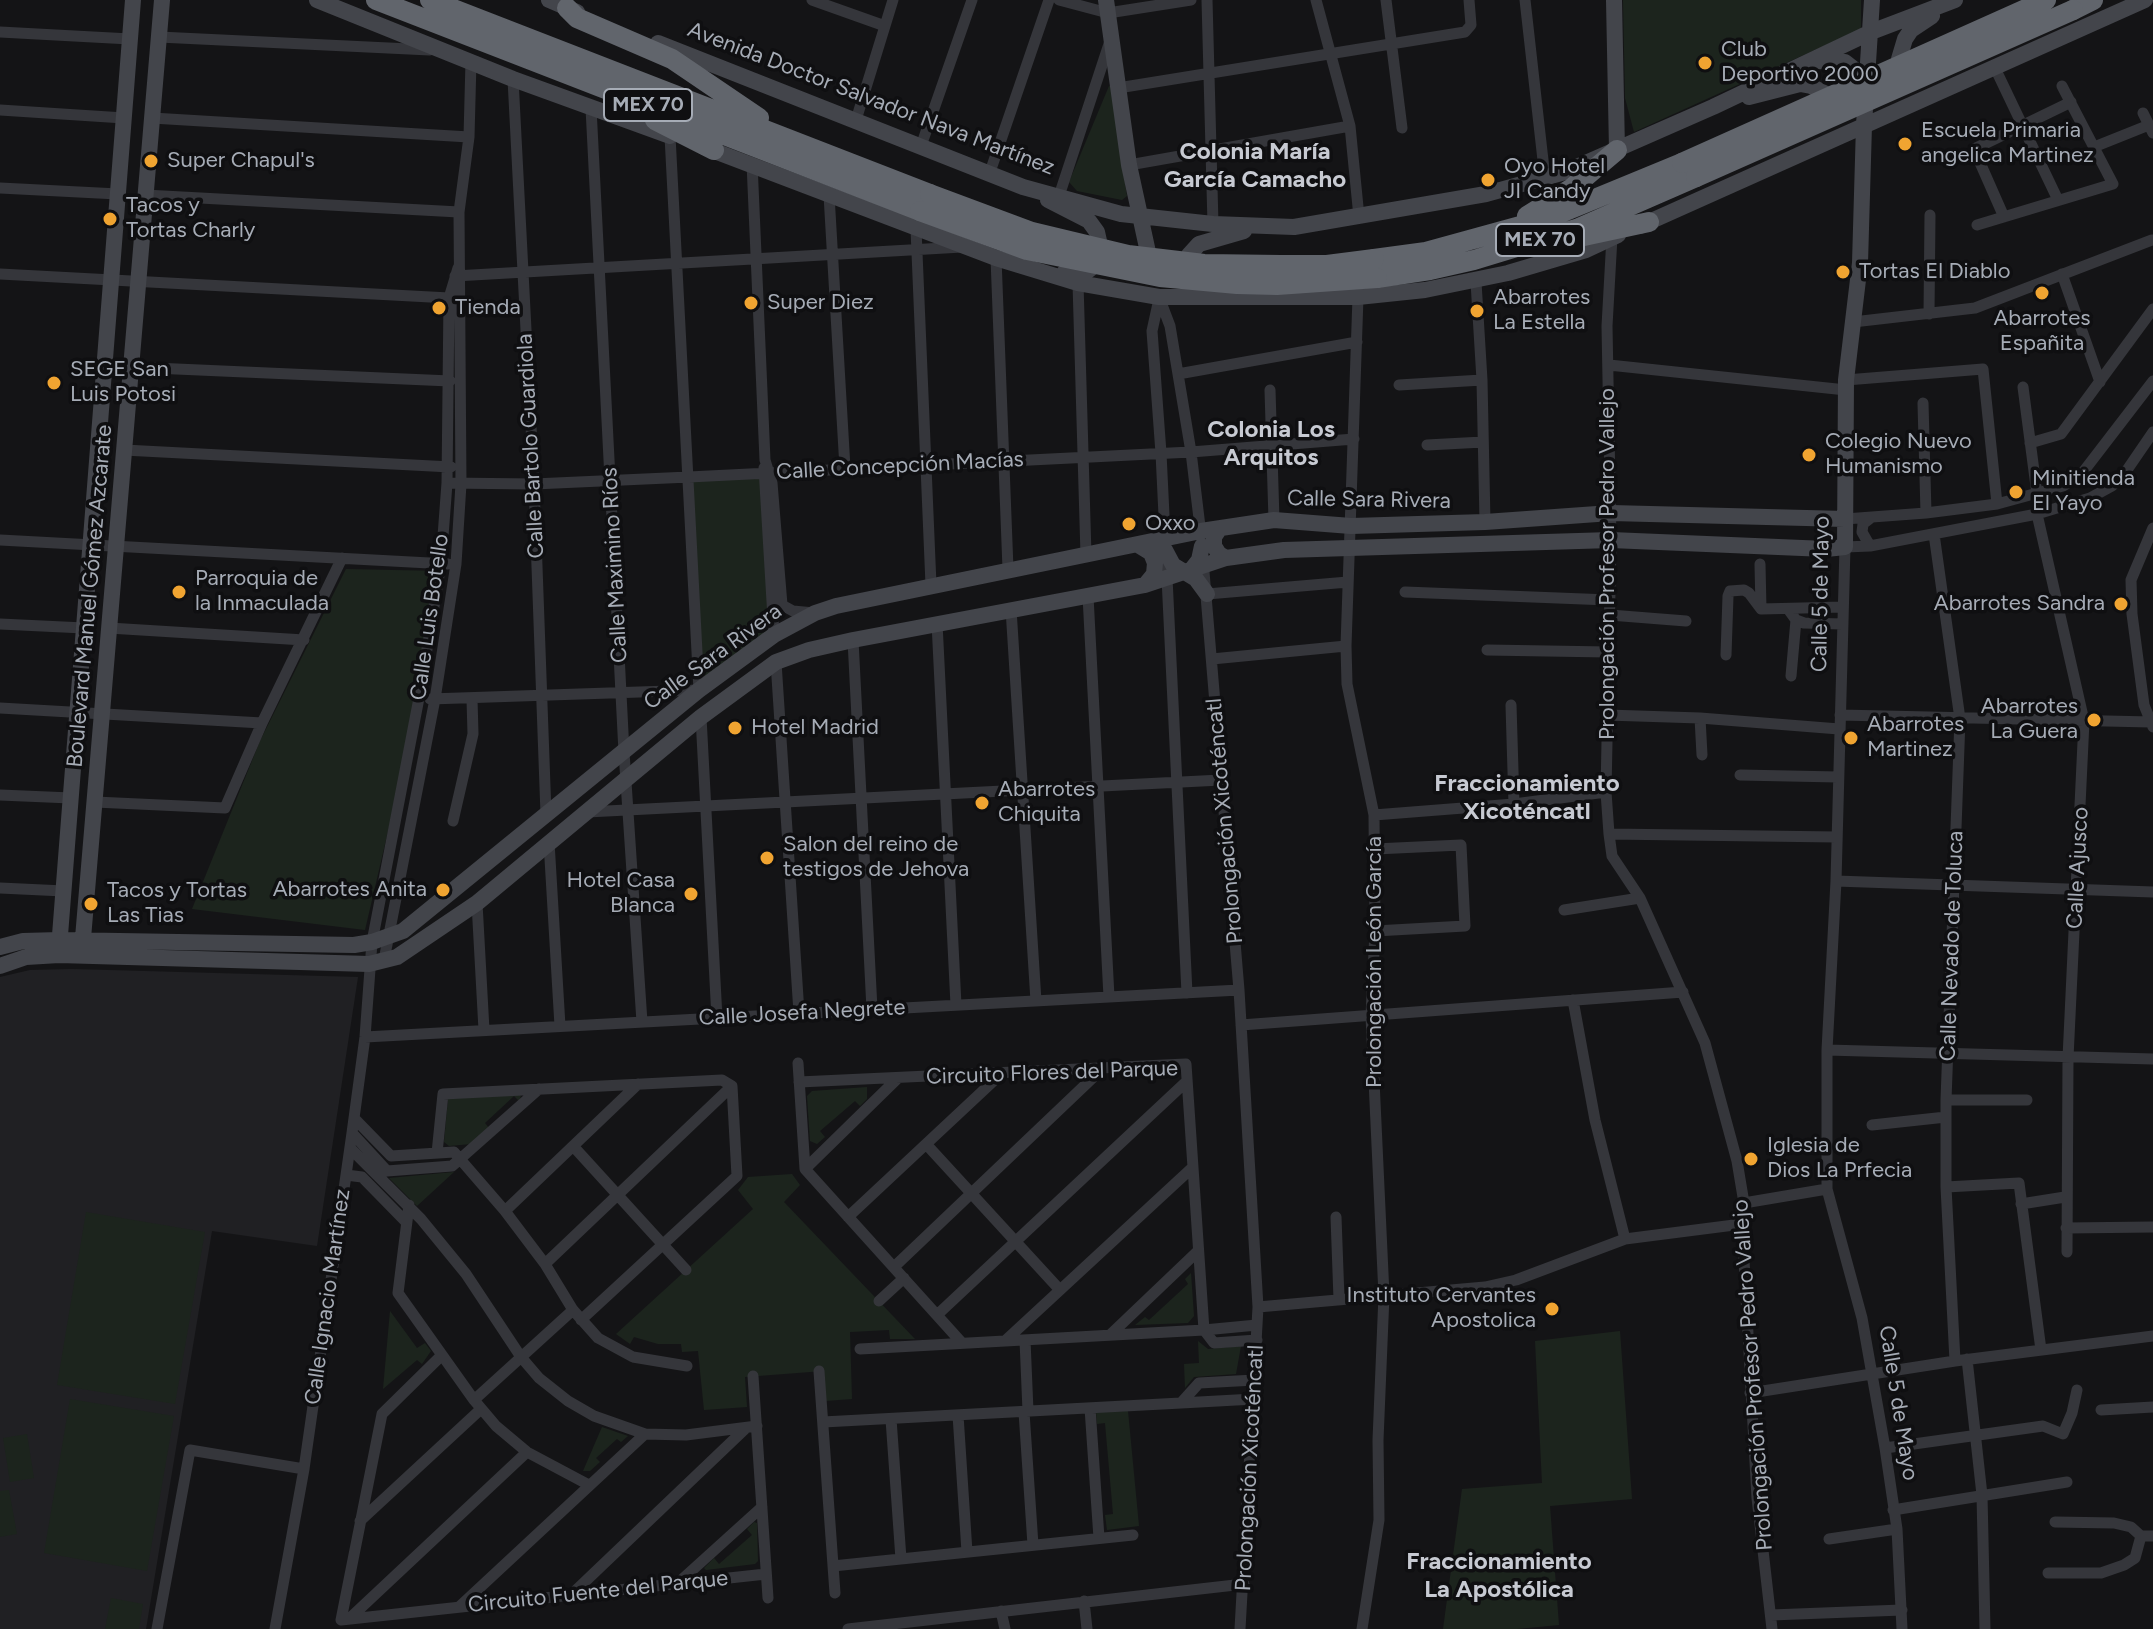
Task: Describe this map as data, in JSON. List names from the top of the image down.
{
  "streets": {
    "highway": ["MEX 70"],
    "street": [
      "Avenida Doctor Salvador Nava Martínez",
      "Calle Bartolo Guardiola",
      "Calle Concepción Macías",
      "Calle Sara Rivera",
      "Prolongación Profesor Pedro Vallejo",
      "Calle Maximino Ríos",
      "Calle 5 de Mayo",
      "Boulevard Manuel Gómez Azcarate",
      "Calle Luis Botello",
      "Prolongación Xicoténcatl",
      "Calle Ajusco",
      "Calle Nevado de Toluca",
      "Prolongación León García",
      "Calle Josefa Negrete",
      "Circuito Flores del Parque",
      "Calle Ignacio Martínez",
      "Circuito Fuente del Parque"
    ]
  },
  "crossings": [
    ["Avenida Doctor Salvador Nava Martínez", "Calle 5 de Mayo"],
    ["Calle Bartolo Guardiola", "Calle Concepción Macías"],
    ["Calle Bartolo Guardiola", "Calle Sara Rivera"],
    ["Calle Concepción Macías", "Calle Maximino Ríos"],
    ["Calle Concepción Macías", "Calle Luis Botello"],
    ["Calle Concepción Macías", "Prolongación León García"],
    ["Calle Sara Rivera", "Prolongación Profesor Pedro Vallejo"],
    ["Calle Sara Rivera", "Calle Maximino Ríos"],
    ["Calle Sara Rivera", "Calle 5 de Mayo"],
    ["Calle Sara Rivera", "Boulevard Manuel Gómez Azcarate"],
    ["Calle Sara Rivera", "Calle Luis Botello"],
    ["Calle Sara Rivera", "Prolongación León García"],
    ["Calle Sara Rivera", "Calle Ignacio Martínez"],
    ["Calle Maximino Ríos", "Calle Josefa Negrete"],
    ["Calle Luis Botello", "Calle Ignacio Martínez"],
    ["Prolongación Xicoténcatl", "Calle Josefa Negrete"],
    ["Calle Josefa Negrete", "Calle Ignacio Martínez"]
  ],
  "districts": [
    "Colonia María García Camacho",
    "Colonia Los Arquitos",
    "Fraccionamiento Xicoténcatl",
    "Fraccionamiento La Apostólica"
  ],
  "places": [
    "Club Deportivo 2000",
    "Escuela Primaria angelica Martinez",
    "Super Chapul's",
    "Oyo Hotel JI Candy",
    "Tacos y Tortas Charly",
    "Tortas El Diablo",
    "Abarrotes Españita",
    "Super Diez",
    "Tienda",
    "Abarrotes La Estella",
    "SEGE San Luis Potosi",
    "Colegio Nuevo Humanismo",
    "Minitienda El Yayo",
    "Oxxo",
    "Parroquia de la Inmaculada",
    "Abarrotes Sandra",
    "Abarrotes La Guera",
    "Hotel Madrid",
    "Abarrotes Martinez",
    "Abarrotes Chiquita",
    "Salon del reino de testigos de Jehova",
    "Abarrotes Anita",
    "Hotel Casa Blanca",
    "Tacos y Tortas Las Tias",
    "Iglesia de Dios La Prfecia",
    "Instituto Cervantes Apostolica"
  ]
}
